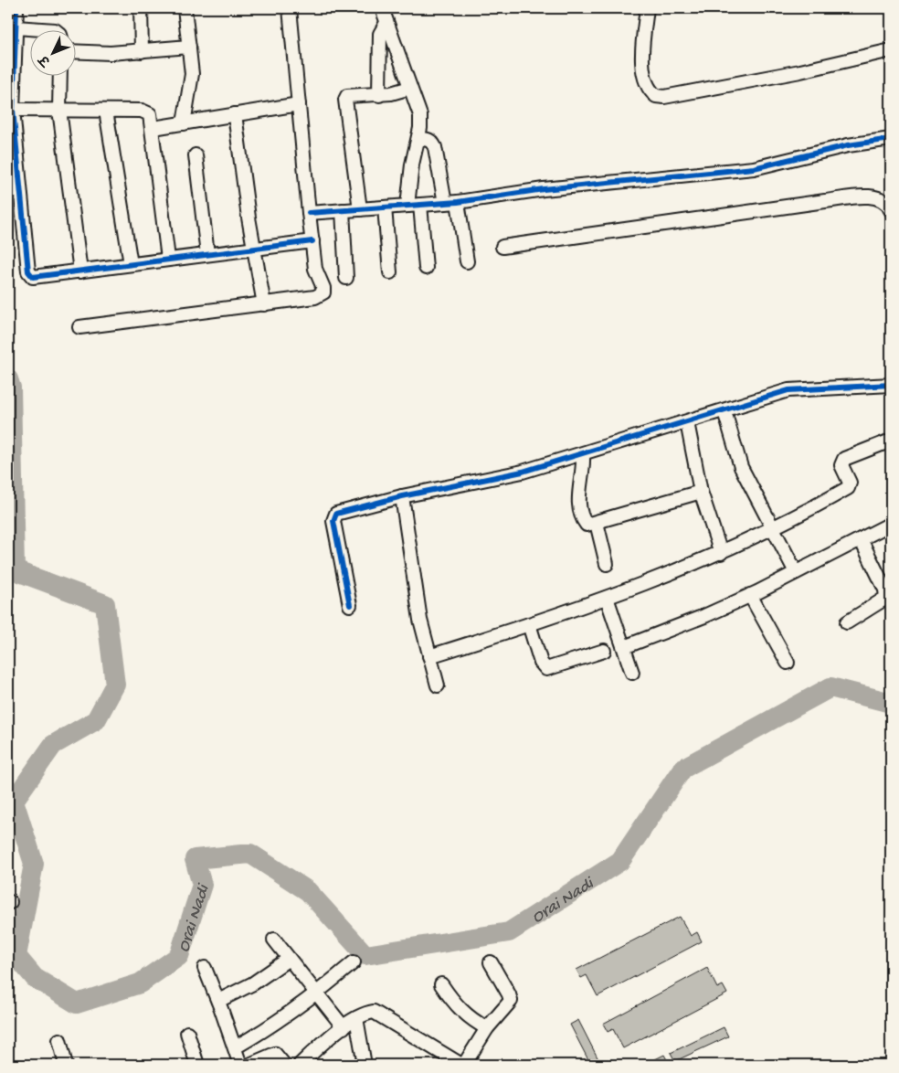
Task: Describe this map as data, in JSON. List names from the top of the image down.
{
  "water": ["Orai Nadi"],
  "north": "bottom left"
}
